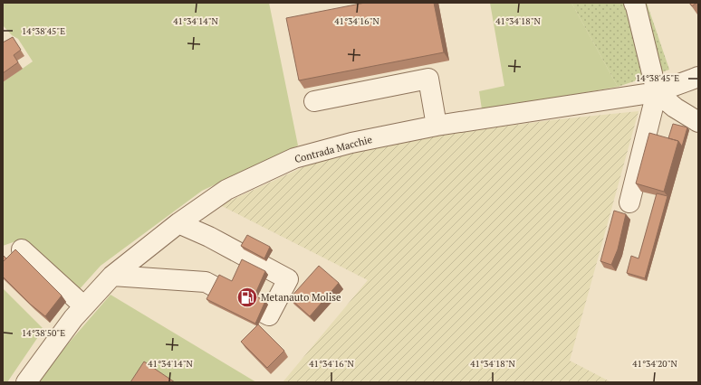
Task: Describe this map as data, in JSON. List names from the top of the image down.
{
  "streets": {
    "street": ["Contrada Macchie"]
  },
  "places": {
    "fuel station": ["Metanauto Molise"]
  },
  "coordinates": [
    "41°34'14\"N",
    "41°34'16\"N",
    "41°34'18\"N",
    "14°38'45\"E",
    "14°38'50\"E",
    "41°34'20\"N"
  ]
}
